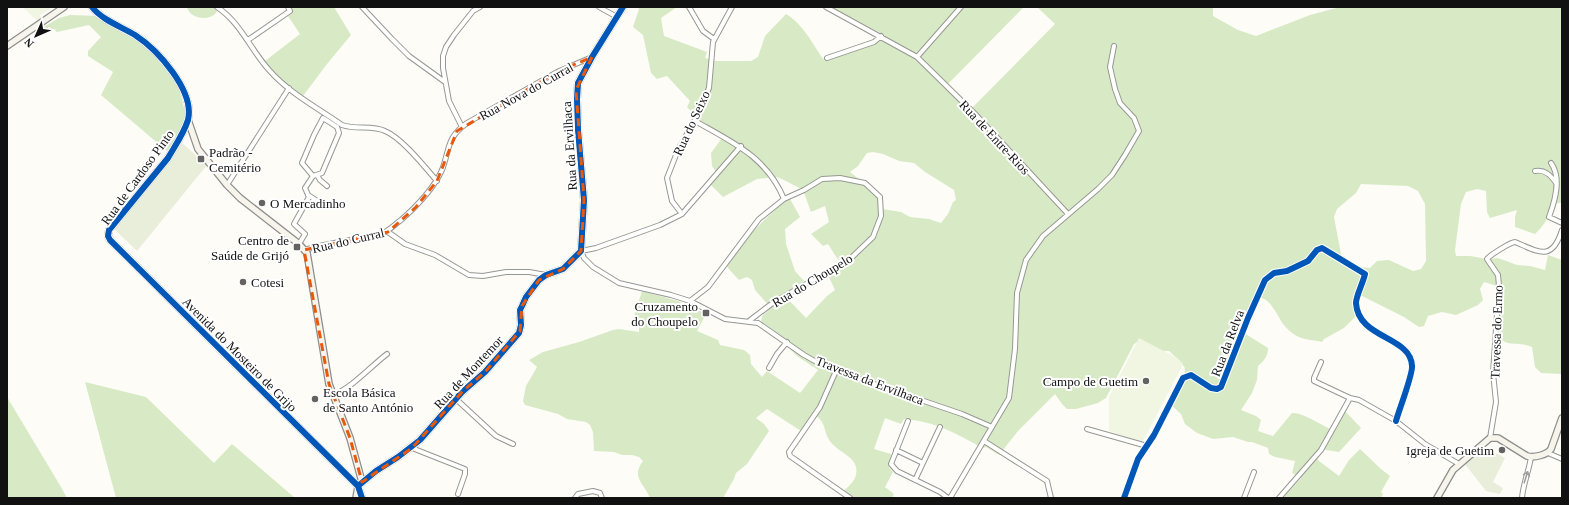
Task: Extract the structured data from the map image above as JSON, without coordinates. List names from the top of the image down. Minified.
{"streets":{"street":["Rua Nova do Curral","Rua do Seixo","Rua de Entre-Rios","Rua da Ervilhaca","Rua de Cardoso Pinto","Rua do Curral","Rua do Choupelo","Travessa do Ermo","Rua da Relva","Avenida do Mosteiro de Grijo","Rua de Montemor","Travessa da Ervilhaca"]},"crossings":[["Rua Nova do Curral","Rua da Ervilhaca"],["Rua Nova do Curral","Rua do Curral"],["Rua da Ervilhaca","Travessa da Ervilhaca"],["Rua de Cardoso Pinto","Avenida do Mosteiro de Grijo"],["Rua do Choupelo","Travessa da Ervilhaca"],["Avenida do Mosteiro de Grijo","Rua de Montemor"]],"places":{"transit":["Padrão - Cemitério","Centro de Saúde de Grijó","Cruzamento do Choupelo"],"other":["O Mercadinho","Cotesi","Campo de Guetim","Escola Básica de Santo António","Igreja de Guetim"]},"north":"bottom left"}
